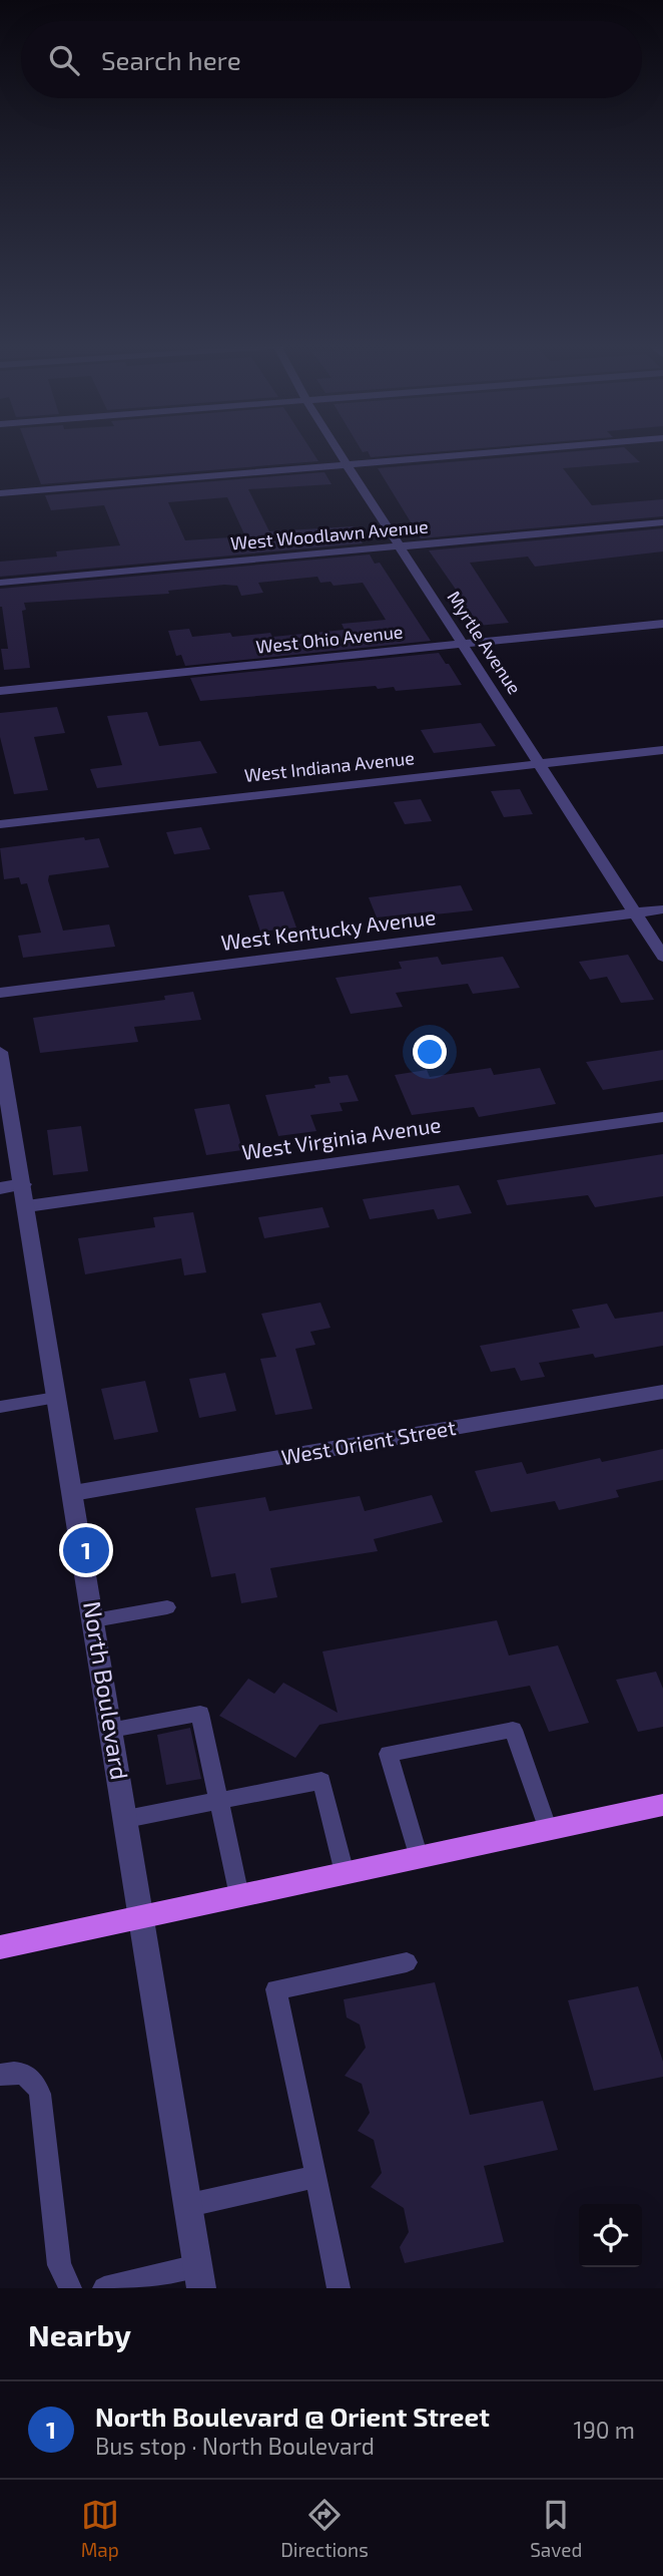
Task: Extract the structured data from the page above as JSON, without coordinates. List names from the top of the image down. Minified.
{"streets":{"street":["West Woodlawn Avenue","West Ohio Avenue","Myrtle Avenue","West Indiana Avenue","West Kentucky Avenue","West Virginia Avenue","West Orient Street","North Boulevard"]},"crossings":[["West Woodlawn Avenue","Myrtle Avenue"],["West Ohio Avenue","Myrtle Avenue"],["Myrtle Avenue","West Indiana Avenue"],["Myrtle Avenue","West Kentucky Avenue"],["West Virginia Avenue","North Boulevard"],["West Orient Street","North Boulevard"]],"page":{"search":"Search here","pins":"1","heading":"Nearby","list":[{"mark":"1","name":"North Boulevard @ Orient Street","note":"Bus stop · North Boulevard","value":"190 m"}],"nav":["Map","Directions","Saved"]}}
